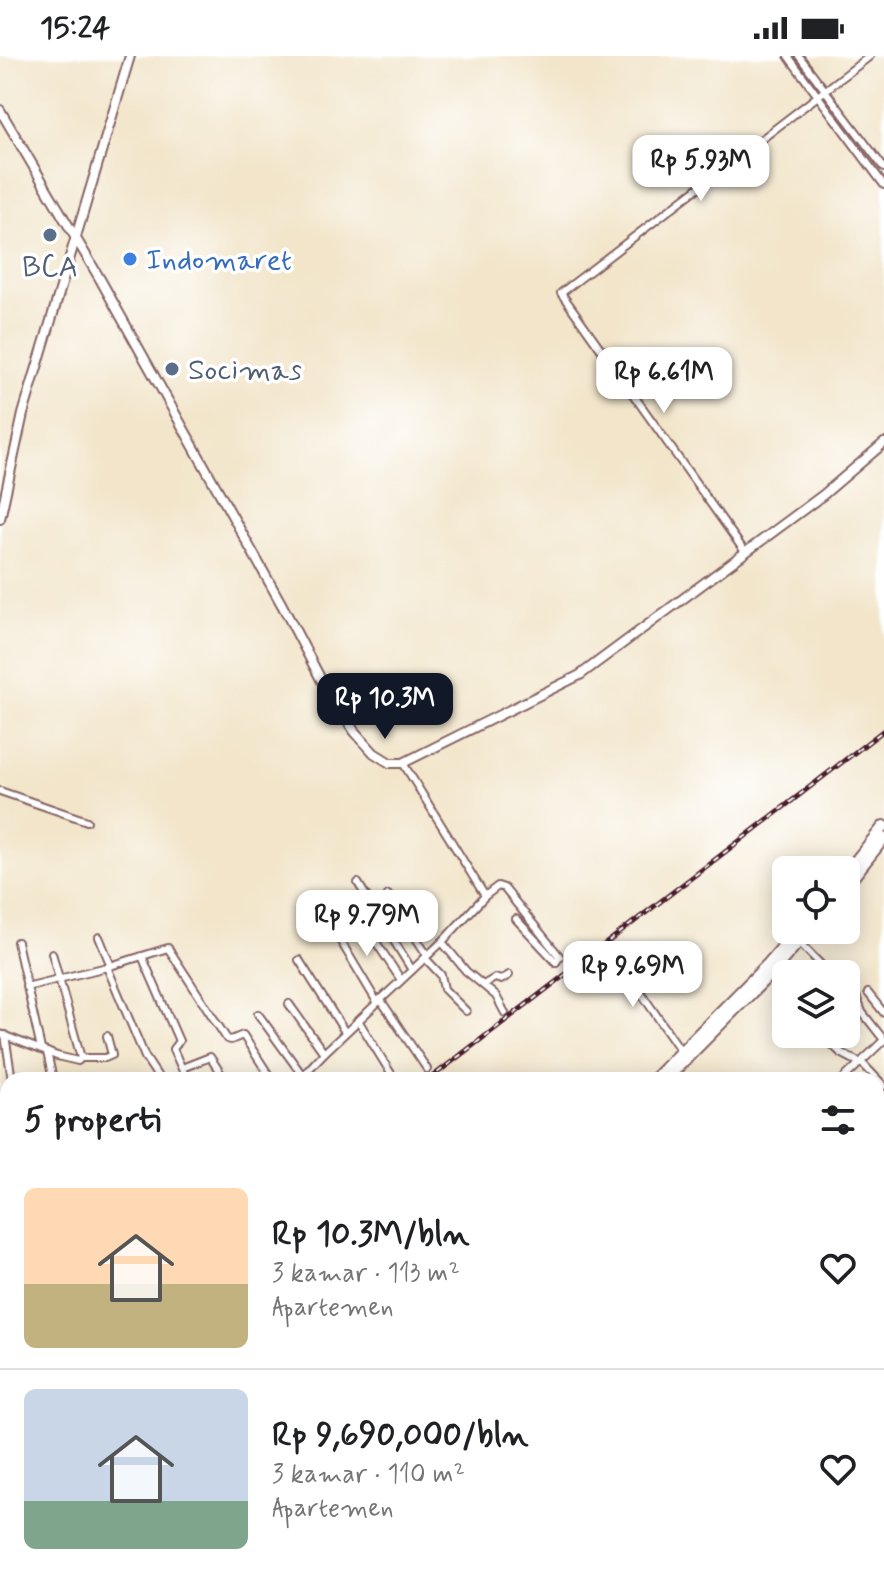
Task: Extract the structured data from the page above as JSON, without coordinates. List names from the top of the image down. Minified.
{"places":["BCA","Indomaret","Socimas"],"page":{"status":"15:24","price":["Rp 5.93M","Rp 6.61M","Rp 10.3M","Rp 9.79M","Rp 9.69M"],"heading":"5 properti","list":[{"name":"Rp 10.3M/bln","note":"3 kamar · 113 m² · Apartemen"},{"name":"Rp 9,690,000/bln","note":"3 kamar · 110 m² · Apartemen"}]}}
